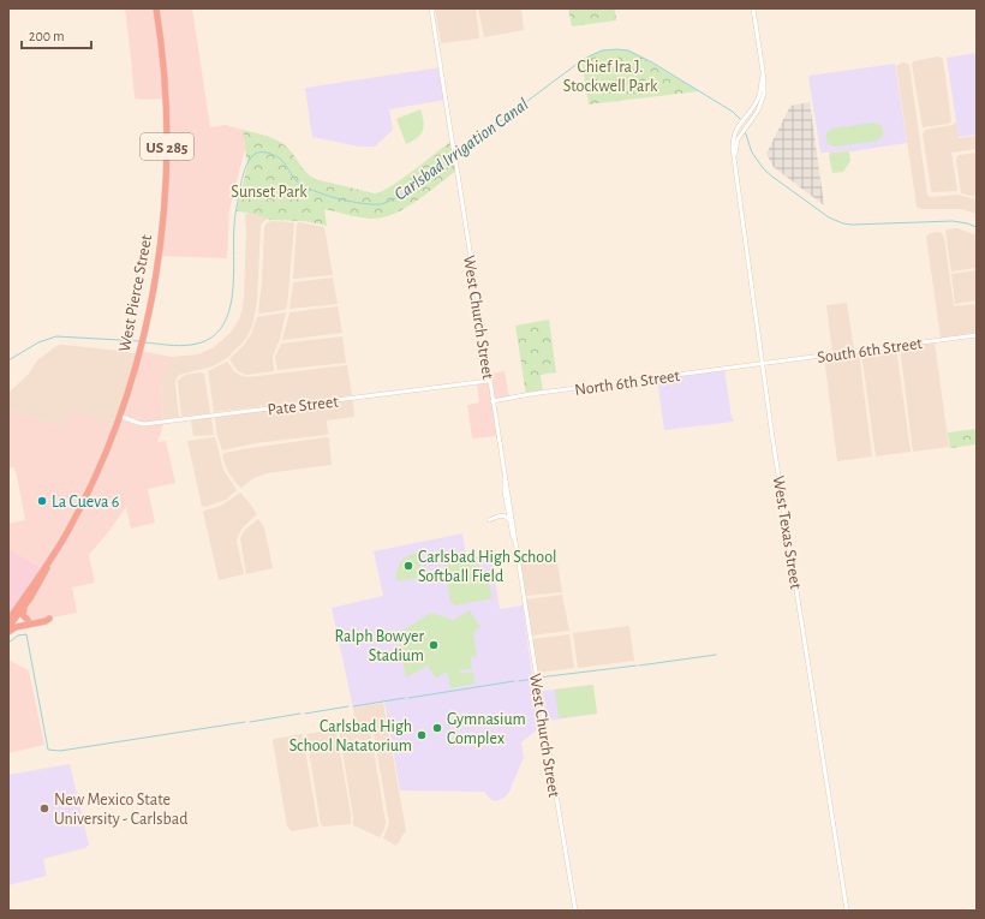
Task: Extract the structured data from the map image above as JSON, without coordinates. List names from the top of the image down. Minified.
{"streets":{"highway":["US 285","West Pierce Street"],"street":["West Church Street","South 6th Street","North 6th Street","Pate Street","West Texas Street"]},"crossings":[["West Pierce Street","Pate Street"],["West Church Street","North 6th Street"],["West Church Street","Pate Street"],["South 6th Street","North 6th Street"],["South 6th Street","West Texas Street"],["North 6th Street","West Texas Street"]],"water":["Carlsbad Irrigation Canal"],"parks":["Chief Ira J. Stockwell Park","Sunset Park"],"places":["La Cueva 6","Carlsbad High School Softball Field","Ralph Bowyer Stadium","Gymnasium Complex","Carlsbad High School Natatorium","New Mexico State University - Carlsbad"],"scale_bar":"200 m"}
